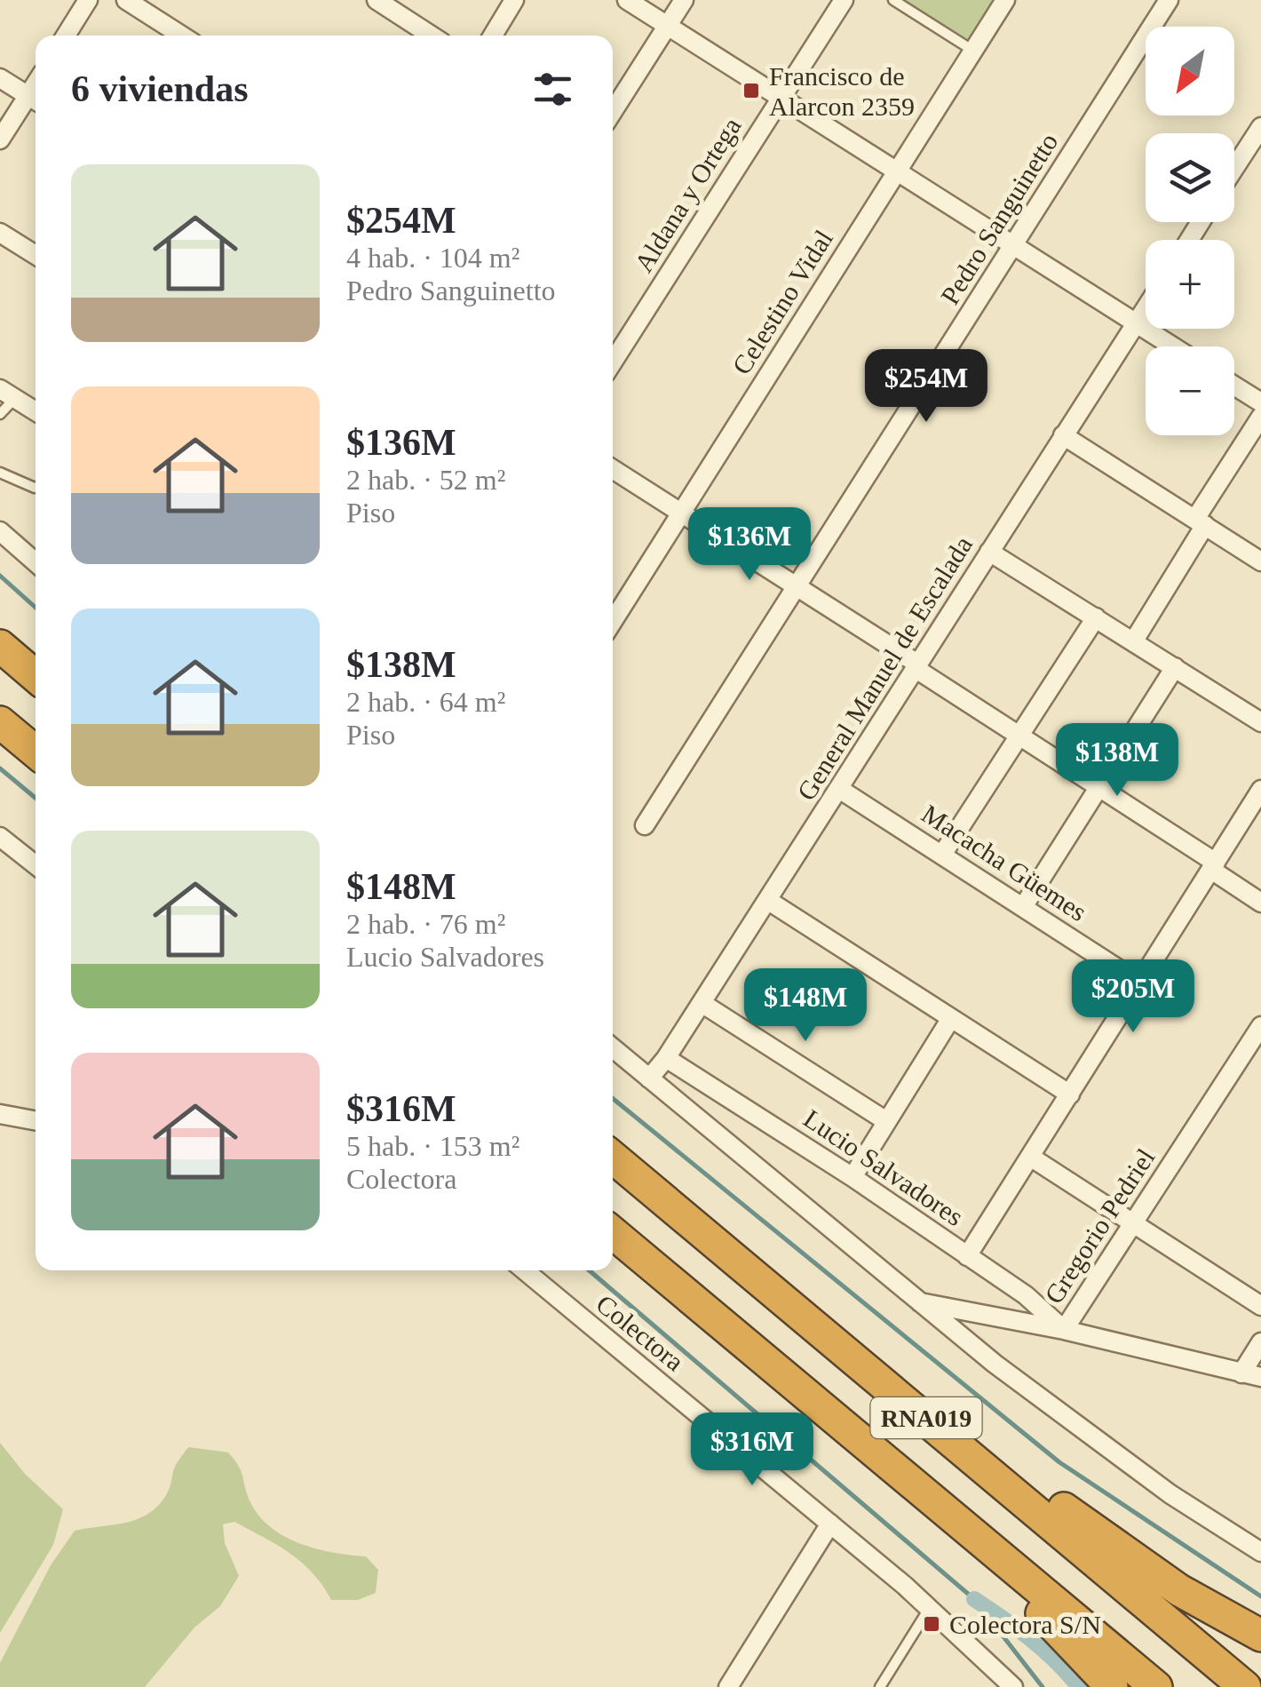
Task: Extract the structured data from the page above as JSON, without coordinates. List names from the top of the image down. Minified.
{"streets":{"highway":["RNA019"],"street":["Aldana y Ortega","Pedro Sanguinetto","Celestino Vidal","General Manuel de Escalada","Macacha Güemes","Lucio Salvadores","Gregorio Pedriel","Colectora"]},"crossings":[["General Manuel de Escalada","Macacha Güemes"],["General Manuel de Escalada","Lucio Salvadores"],["Lucio Salvadores","Gregorio Pedriel"]],"places":{"transit":["Francisco de Alarcon 2359","Colectora S/N"]},"north":"bottom left","page":{"map_buttons":["+","−"],"heading":"6 viviendas","list":[{"name":"$254M","note":"4 hab. · 104 m² · Pedro Sanguinetto"},{"name":"$136M","note":"2 hab. · 52 m² · Piso"},{"name":"$138M","note":"2 hab. · 64 m² · Piso"},{"name":"$148M","note":"2 hab. · 76 m² · Lucio Salvadores"},{"name":"$316M","note":"5 hab. · 153 m² · Colectora"}],"price":["$254M","$136M","$138M","$205M","$148M","$316M"]}}
